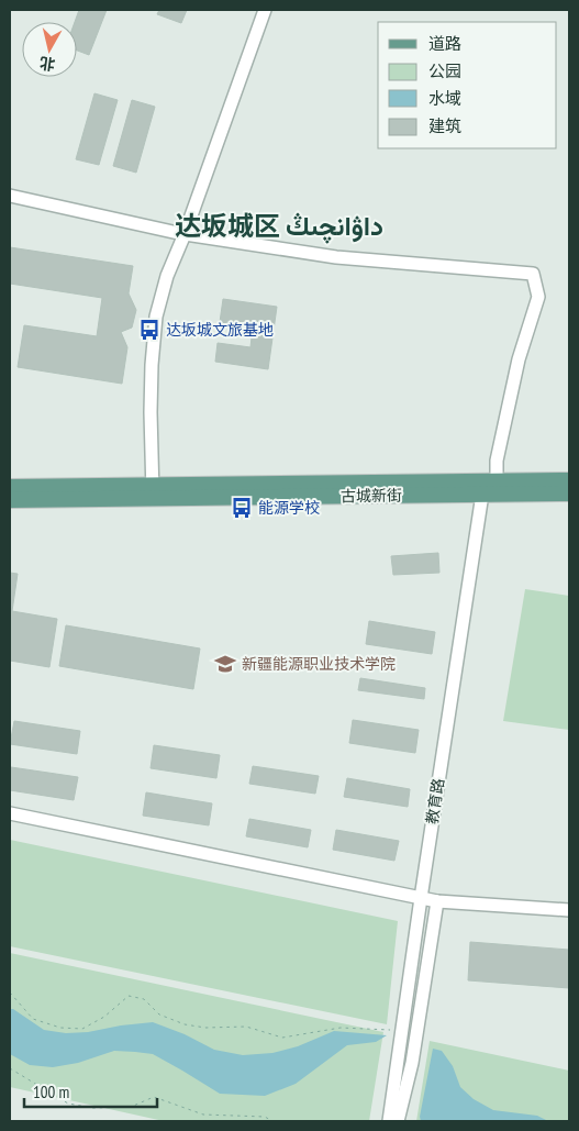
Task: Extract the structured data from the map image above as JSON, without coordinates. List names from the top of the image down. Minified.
{"streets":{"main road":["古城新街"],"street":["教育路"]},"crossings":[["古城新街","教育路"]],"districts":["达坂城区 داۋانچىڭ"],"places":{"bus stop":["达坂城文旅基地","能源学校"],"school or university":["新疆能源职业技术学院"]},"legend":["道路","公园","水域","建筑"],"scale_bar":"100 m","north":"bottom"}
